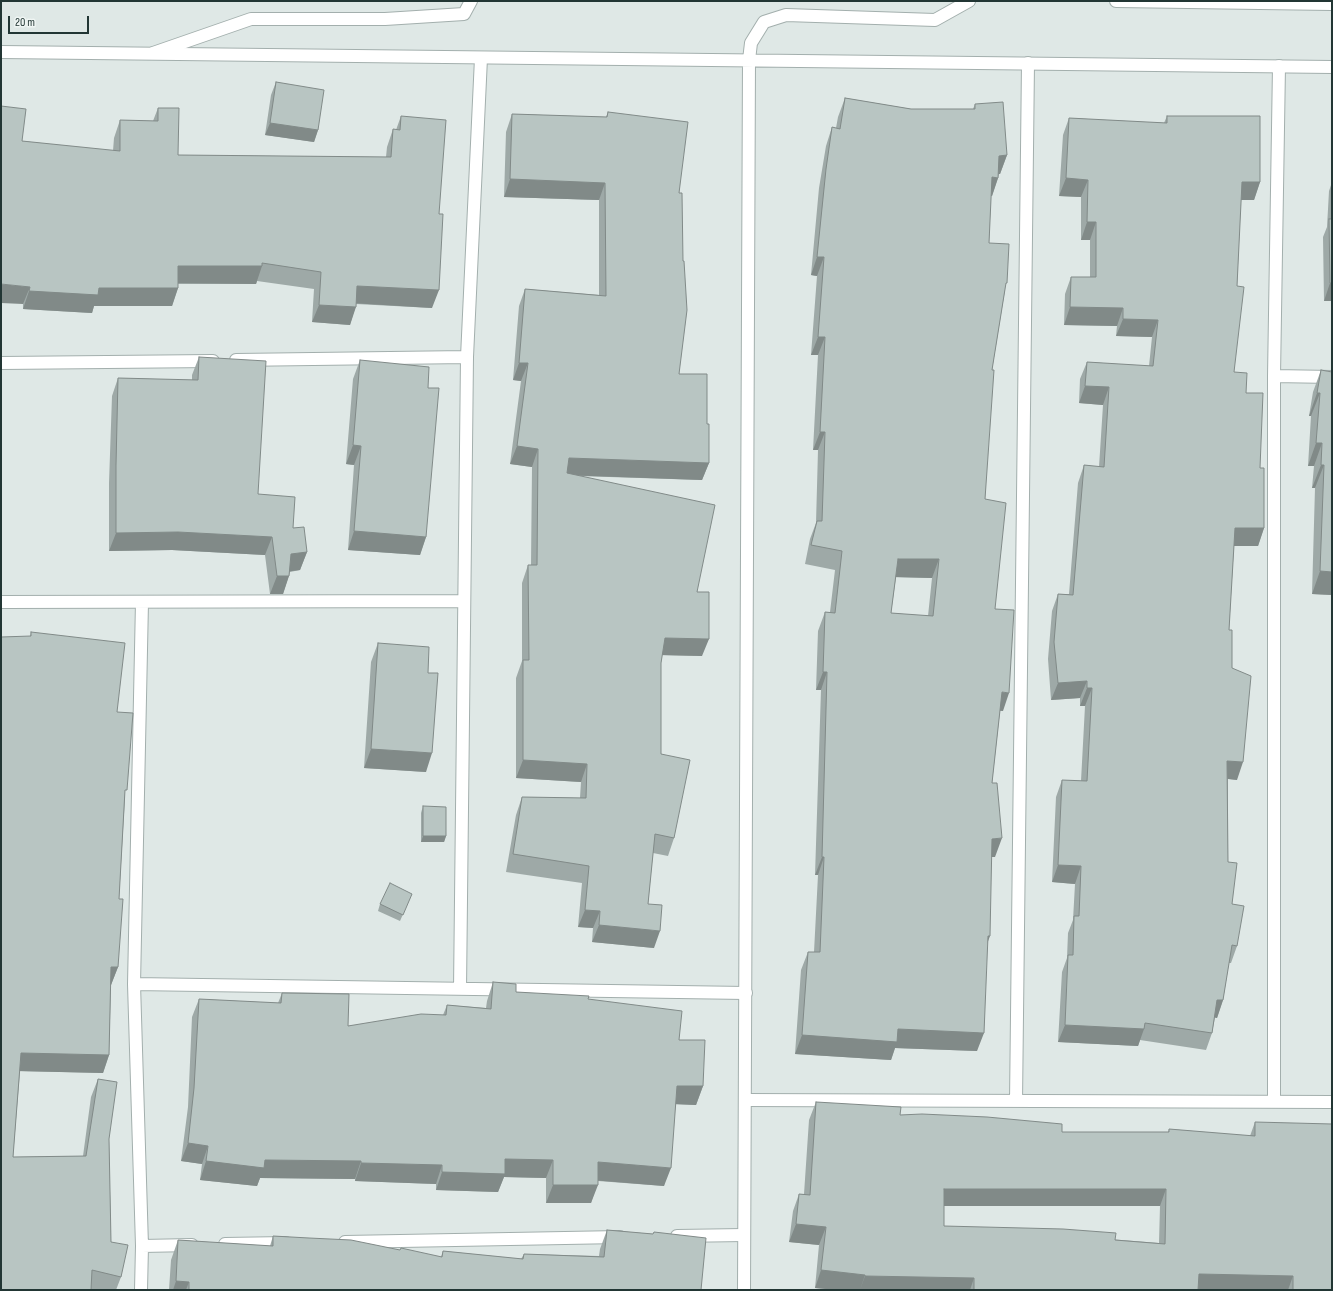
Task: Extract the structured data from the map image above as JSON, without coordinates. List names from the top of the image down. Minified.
{"scale_bar":"20 m"}
